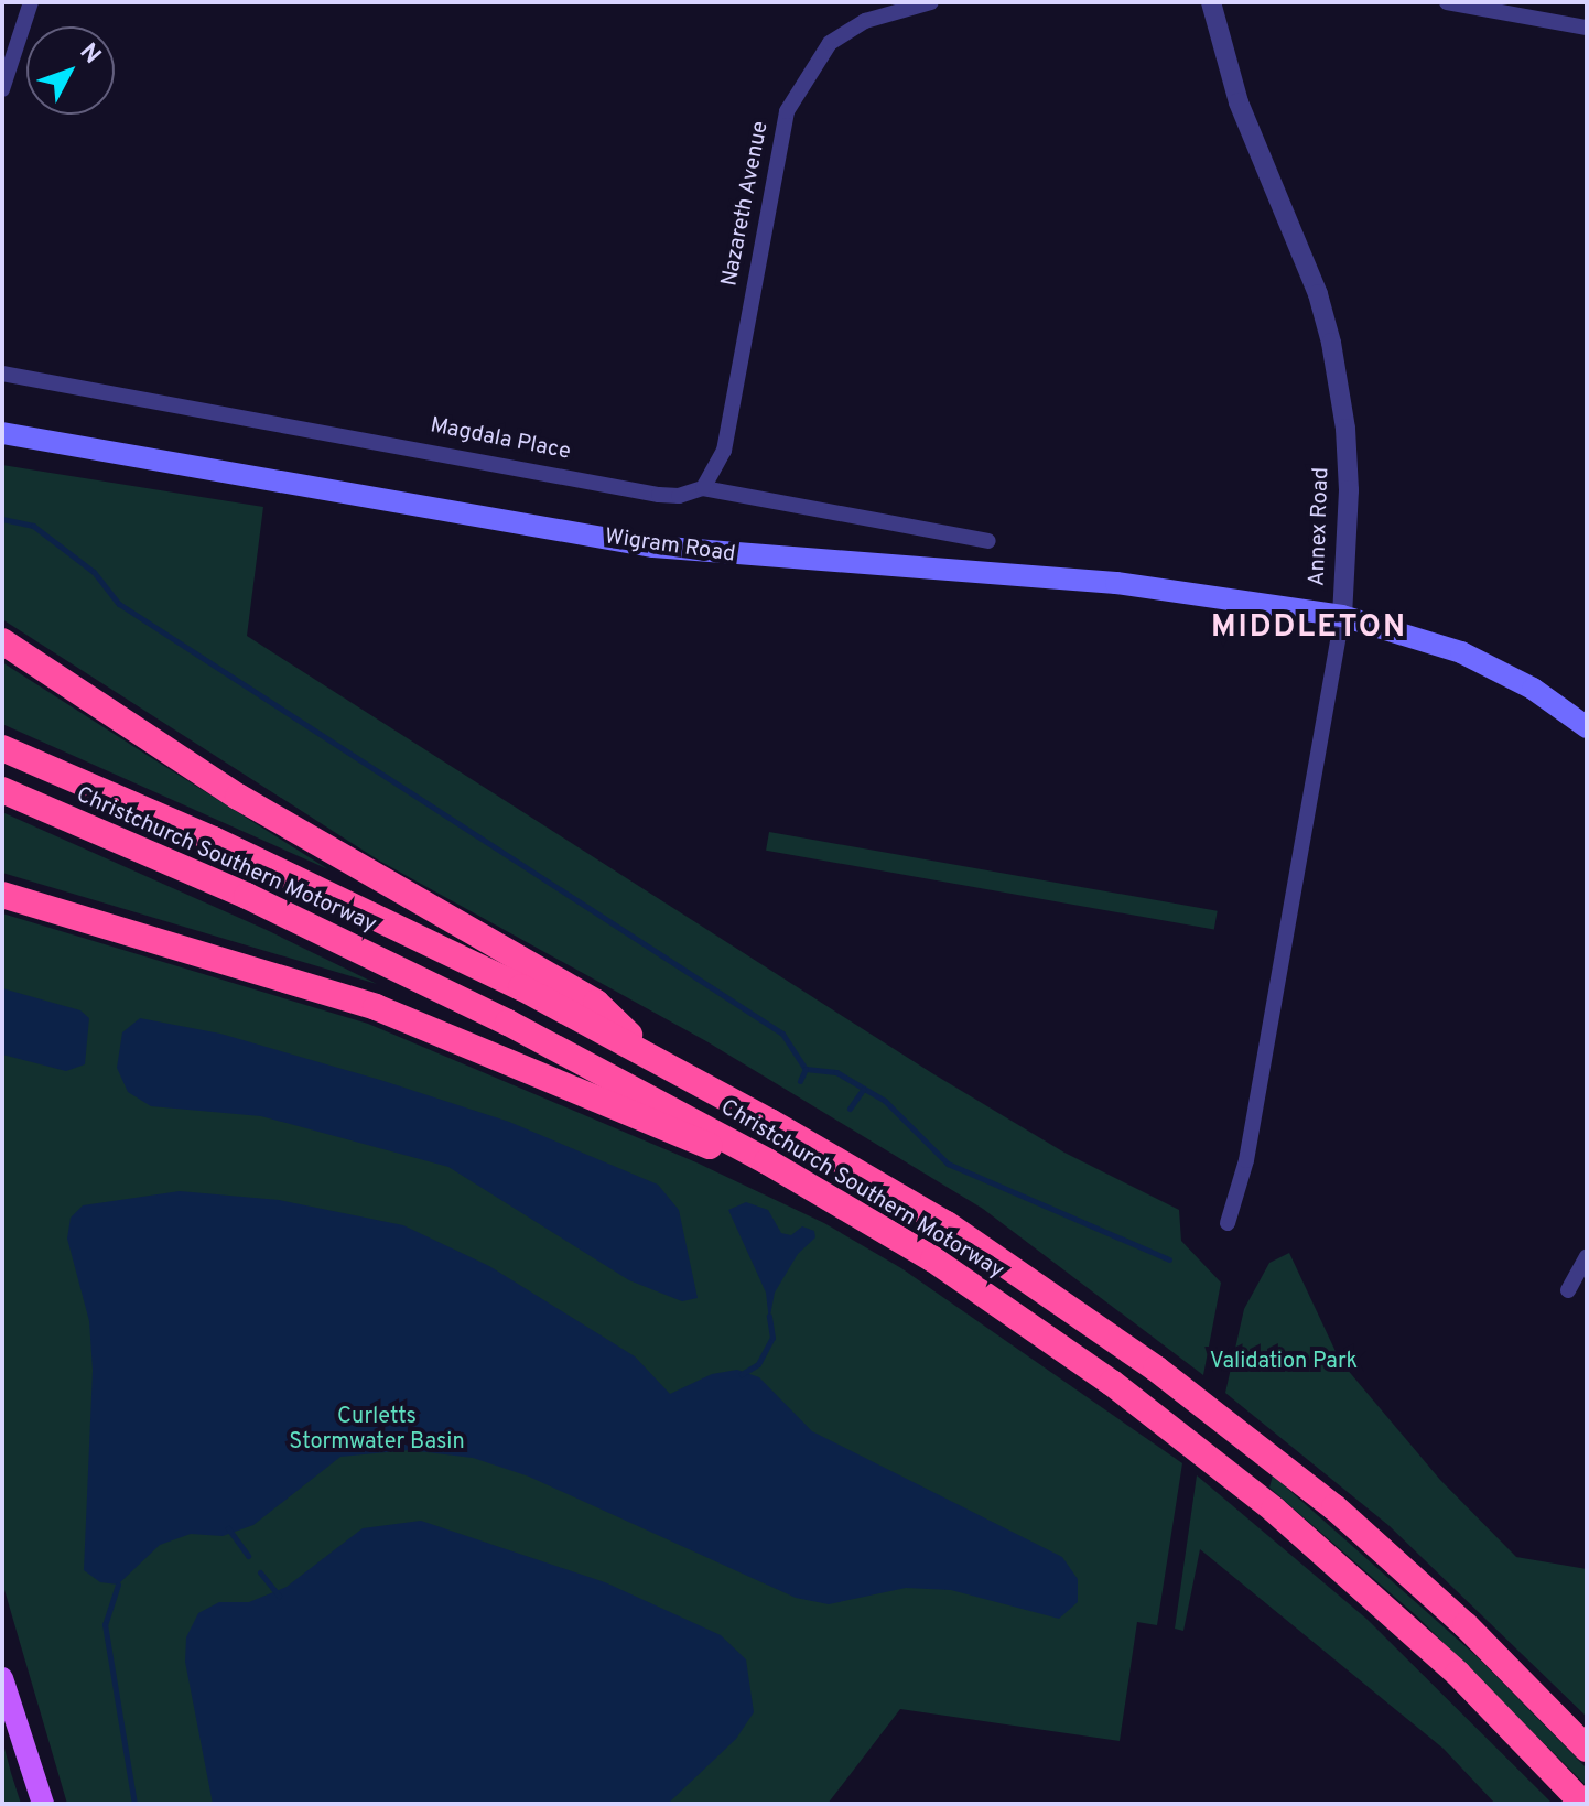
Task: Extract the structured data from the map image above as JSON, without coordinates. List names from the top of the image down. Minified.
{"streets":{"highway":["Christchurch Southern Motorway"],"main road":["Wigram Road"],"street":["Nazareth Avenue","Magdala Place","Annex Road"]},"crossings":[["Nazareth Avenue","Magdala Place"],["Annex Road","Wigram Road"]],"districts":["MIDDLETON"],"parks":["Validation Park","Curletts Stormwater Basin"],"north":"top right"}
